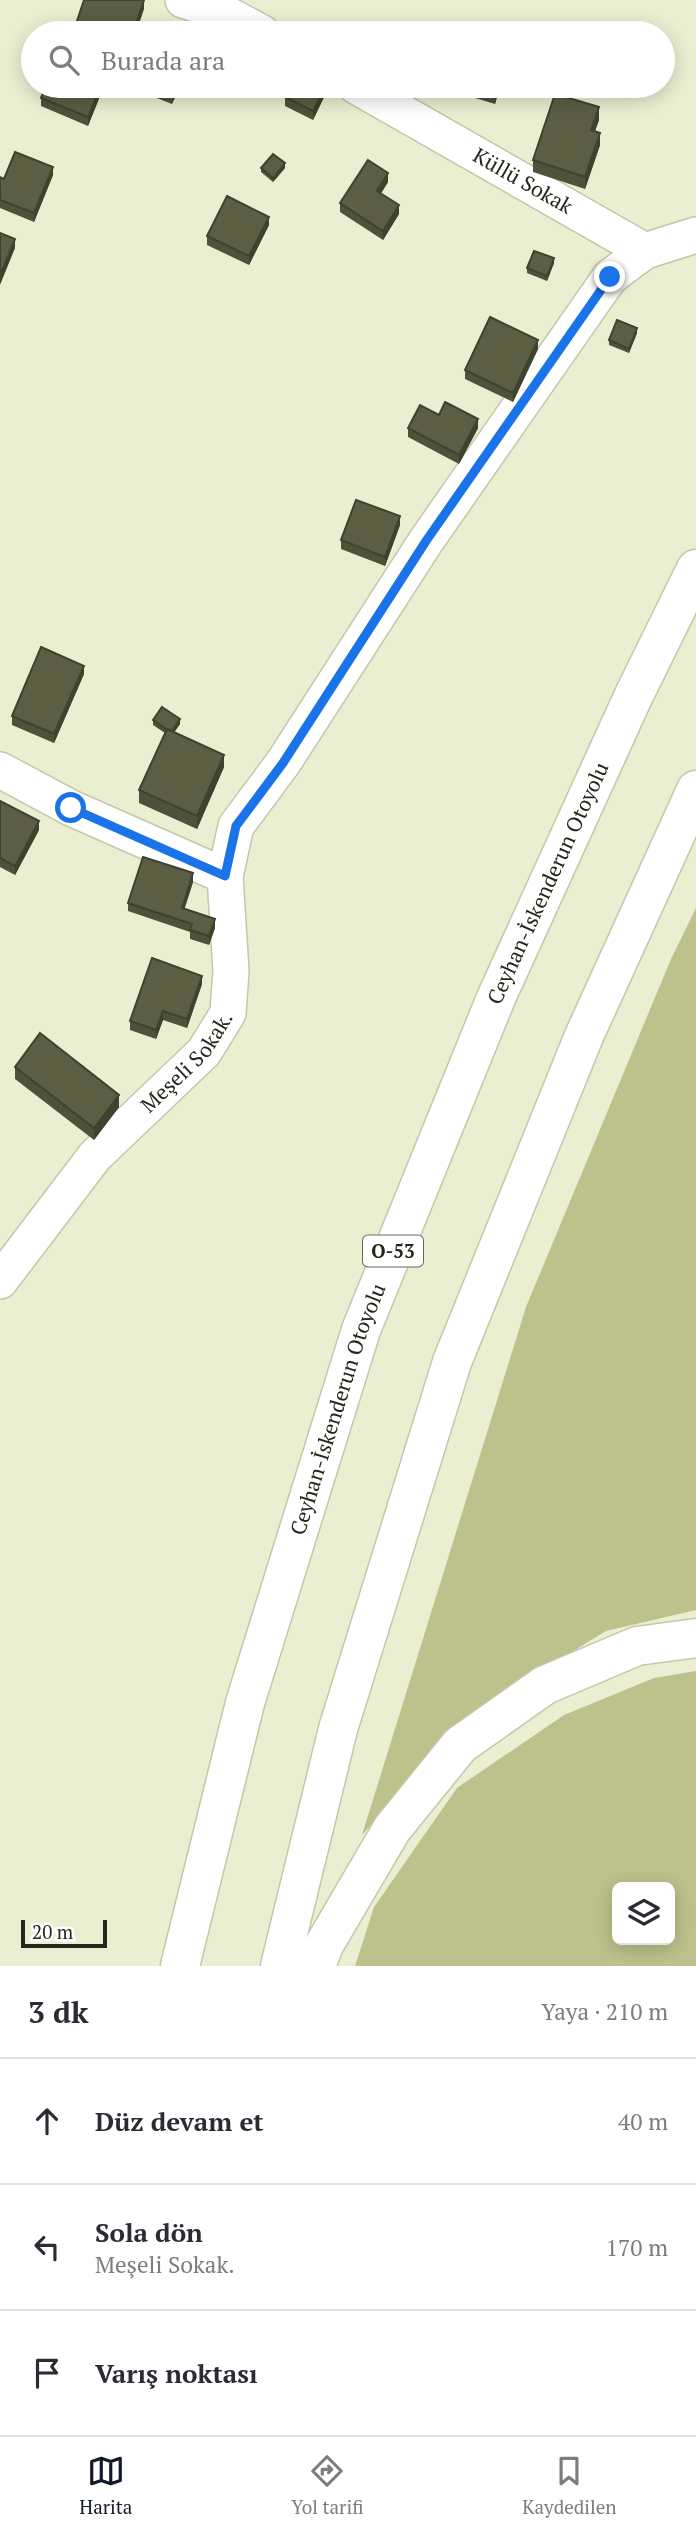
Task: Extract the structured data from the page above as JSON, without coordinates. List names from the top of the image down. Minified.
{"streets":{"highway":["Ceyhan-İskenderun Otoyolu","O-53"],"street":["Küllü Sokak","Meşeli Sokak."]},"crossings":[["Küllü Sokak","Meşeli Sokak."]],"scale_bar":"20 m","page":{"search":"Burada ara","scale":"20 m","heading":["3 dk","Yaya · 210 m"],"list":[["Düz devam et","40 m"],["Sola dön","Meşeli Sokak.","170 m"],"Varış noktası"],"nav":["Harita","Yol tarifi","Kaydedilen"]}}
